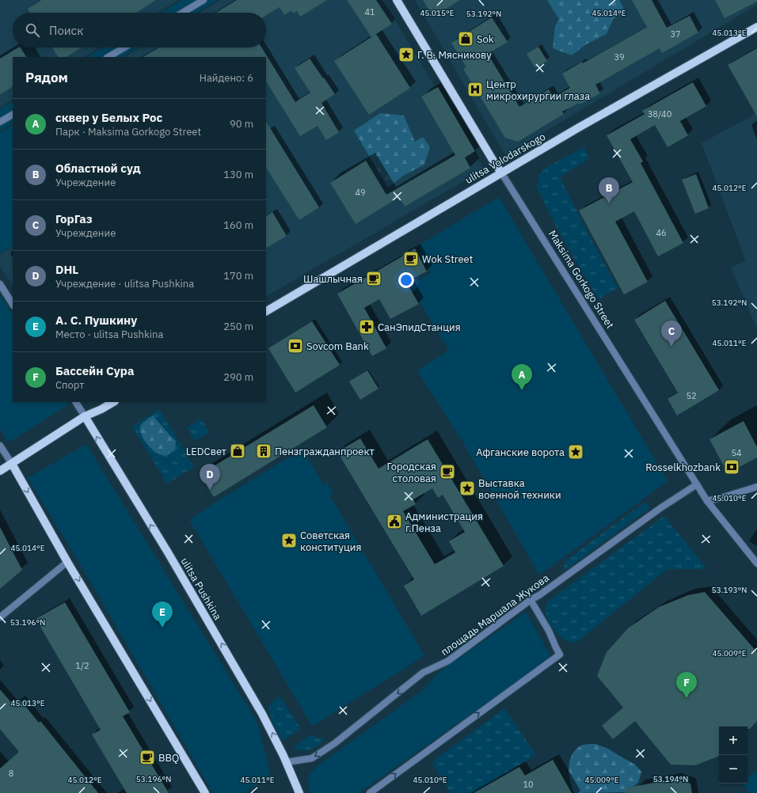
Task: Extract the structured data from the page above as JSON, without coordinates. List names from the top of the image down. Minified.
{"streets":{"main road":["ulitsa Volodarskogo","Maksima Gorkogo Street","ulitsa Pushkina"],"street":["площадь Маршала Жукова"]},"crossings":[["ulitsa Volodarskogo","Maksima Gorkogo Street"],["Maksima Gorkogo Street","площадь Маршала Жукова"],["ulitsa Pushkina","площадь Маршала Жукова"]],"one_way":["ulitsa Pushkina","площадь Маршала Жукова"],"places":{"shop":["Sok","LEDСвет"],"place":["Г. В. Мясникову","Афганские ворота","Выставка военной техники","Советская конституция"],"hospital":["Центр микрохирургии глаза"],"cafe":["Wok Street","Шашлычная","Городская столовая","BBQ"],"pharmacy":["СанЭпидСтанция"],"bank":["Sovcom Bank","Rosselkhozbank"],"building":["Пензгражданпроект"],"public building":["Администрация г.Пенза"]},"house_numbers":["41","37","39","38/40","49","46","52","54","1/2","8","10"],"page":{"search":"Поиск","heading":["Рядом","Найдено: 6"],"list":[{"mark":"A","name":"сквер у Белых Рос","note":"Парк · Maksima Gorkogo Street","value":"90 m"},{"mark":"B","name":"Областной суд","note":"Учреждение","value":"130 m"},{"mark":"C","name":"ГорГаз","note":"Учреждение","value":"160 m"},{"mark":"D","name":"DHL","note":"Учреждение · ulitsa Pushkina","value":"170 m"},{"mark":"E","name":"А. С. Пушкину","note":"Место · ulitsa Pushkina","value":"250 m"},{"mark":"F","name":"Бассейн Сура","note":"Спорт","value":"290 m"}],"pins":["B","C","A","D","E","F"],"map_buttons":["+","−"]},"coordinates":["45.015°E","45.014°E","53.192°N","45.013°E","45.012°E","45.011°E","45.010°E","53.193°N","53.196°N","45.009°E","53.194°N"]}
